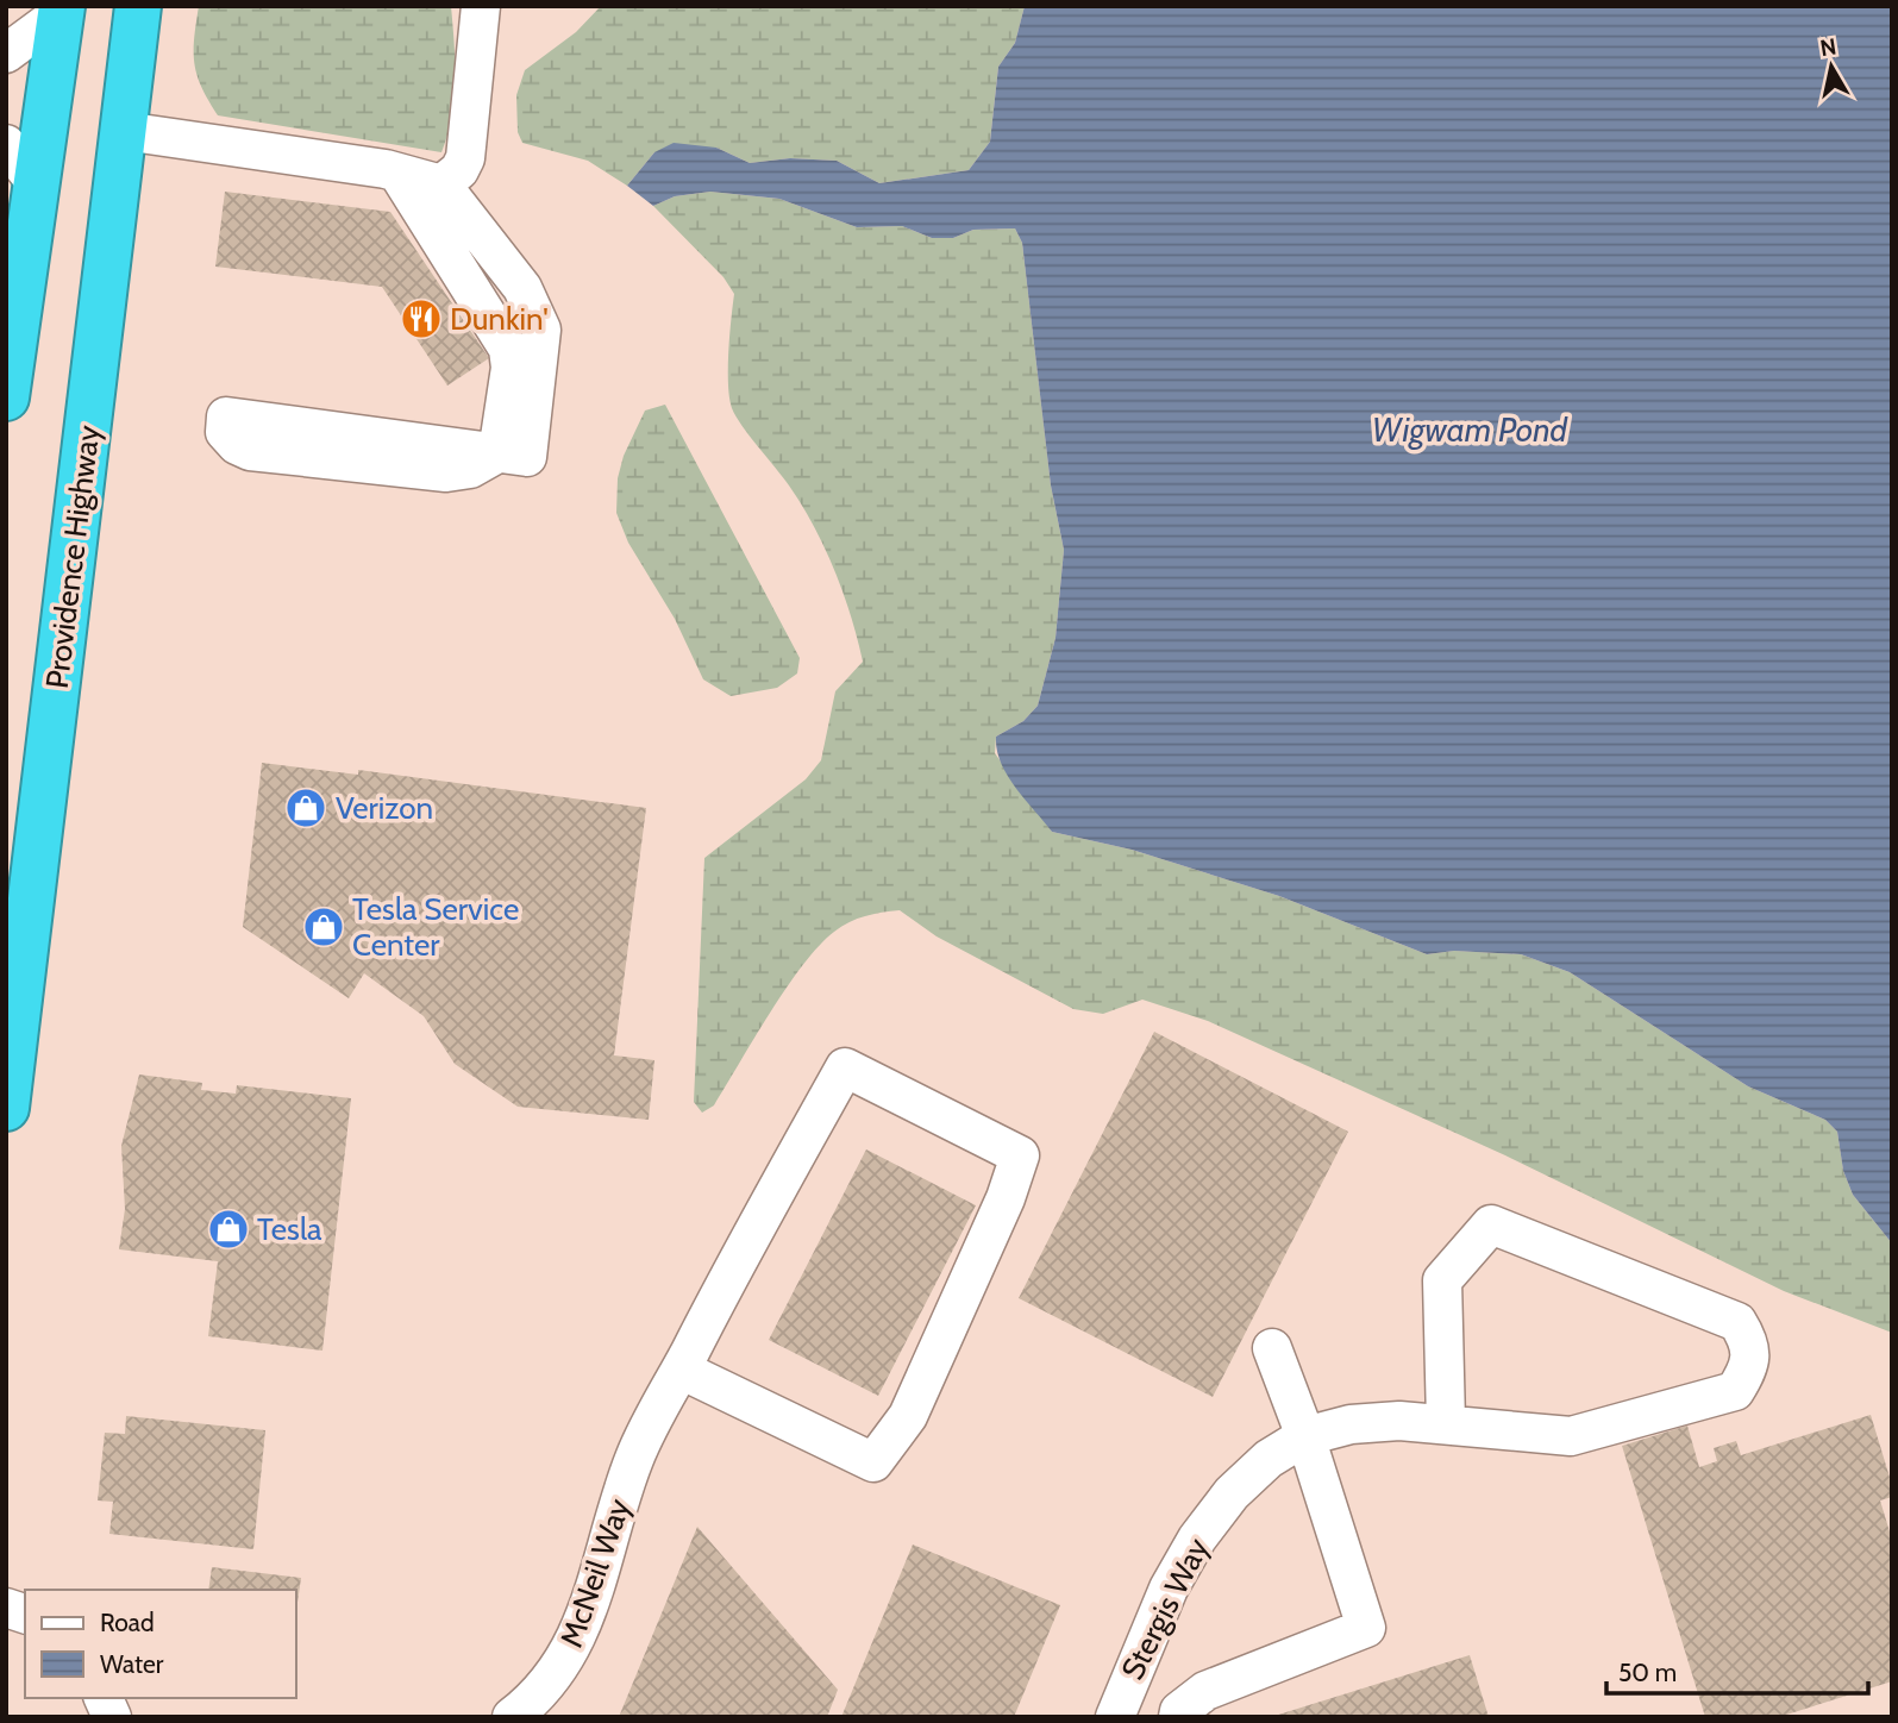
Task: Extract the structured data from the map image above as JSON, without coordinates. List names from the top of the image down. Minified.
{"streets":{"highway":["Providence Highway"],"street":["McNeil Way","Stergis Way"]},"water":["Wigwam Pond"],"places":{"restaurant":["Dunkin'"],"shop":["Verizon","Tesla Service Center","Tesla"]},"legend":["Road","Water"],"scale_bar":"50 m","north":"top"}
